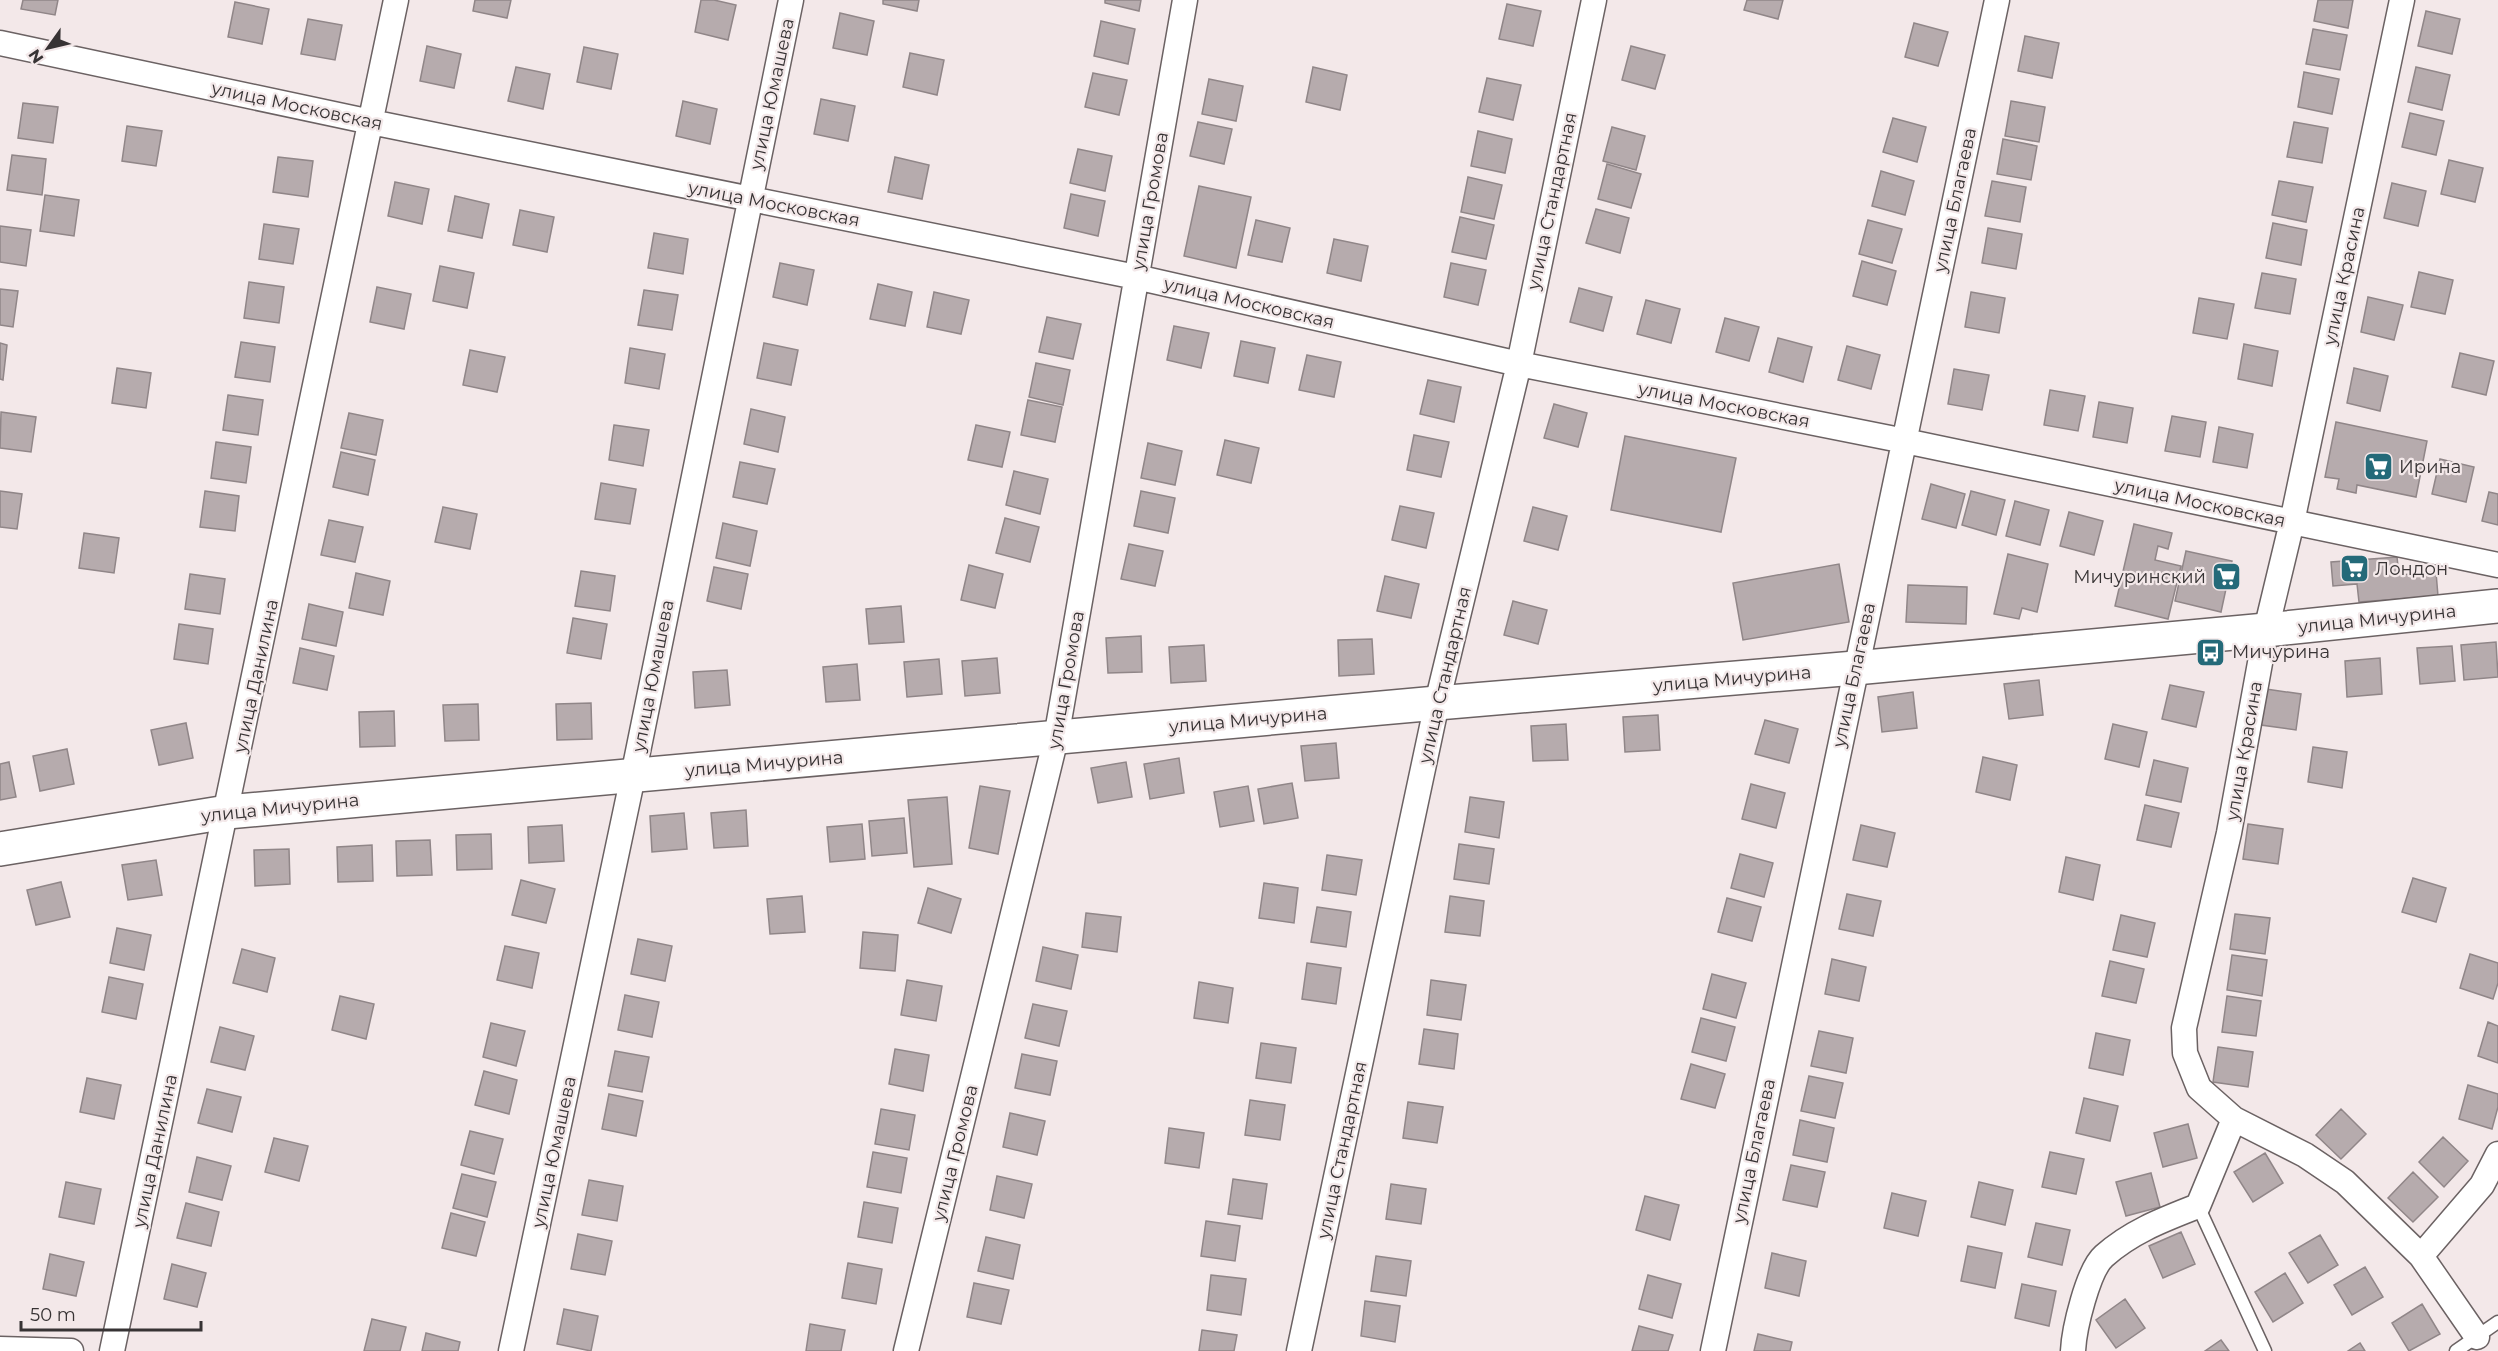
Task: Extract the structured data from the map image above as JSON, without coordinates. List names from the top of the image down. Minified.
{"streets":{"main road":["улица Мичурина"],"street":["улица Юмашева","улица Московская","улица Благаева","улица Громова","улица Стандартная","улица Красина","улица Данилина"]},"crossings":[["улица Юмашева","улица Московская"],["улица Юмашева","улица Мичурина"],["улица Московская","улица Благаева"],["улица Московская","улица Громова"],["улица Московская","улица Стандартная"],["улица Московская","улица Красина"],["улица Московская","улица Данилина"],["улица Благаева","улица Мичурина"],["улица Громова","улица Мичурина"],["улица Стандартная","улица Мичурина"],["улица Красина","улица Мичурина"],["улица Мичурина","улица Данилина"]],"places":{"supermarket":["Ирина","Лондон","Мичуринский"],"bus stop":["Мичурина"]},"scale_bar":"50 m","north":"bottom left"}
